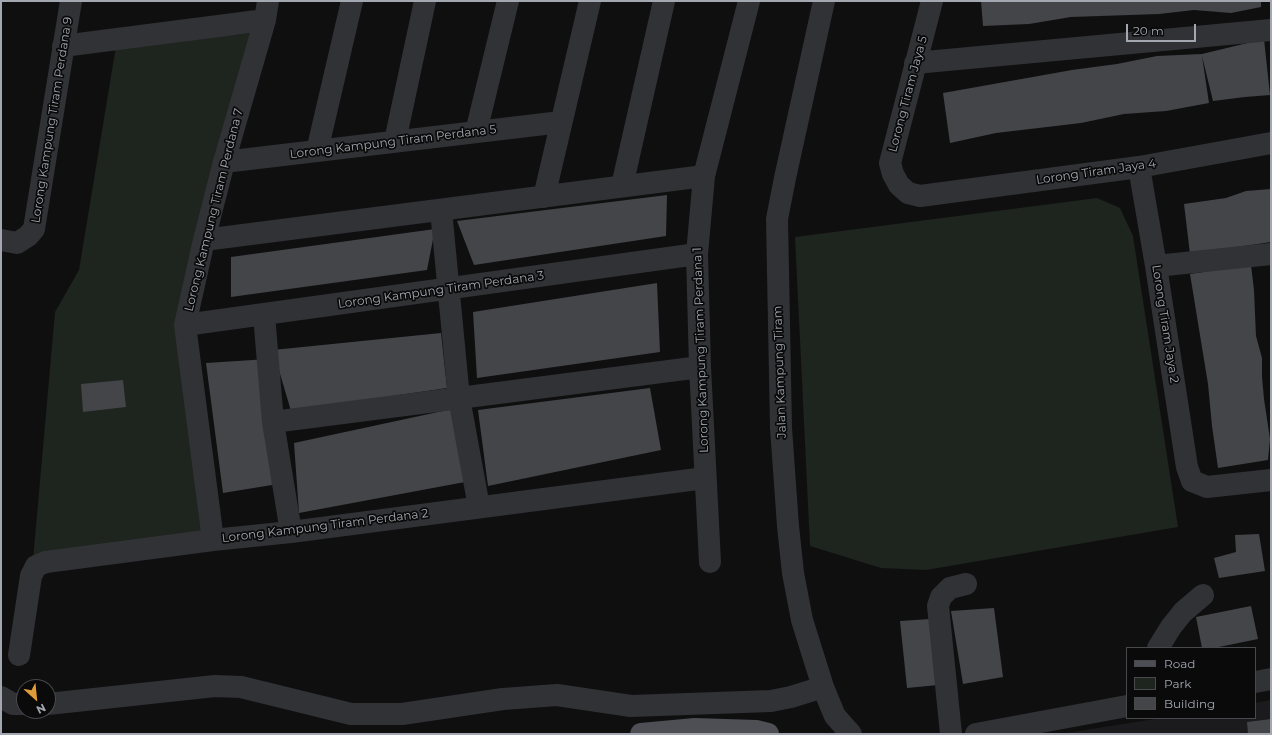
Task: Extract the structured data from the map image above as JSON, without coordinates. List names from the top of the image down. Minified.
{"streets":{"street":["Lorong Tiram Jaya 5","Lorong Kampung Tiram Perdana 9","Lorong Kampung Tiram Perdana 5","Lorong Tiram Jaya 4","Lorong Kampung Tiram Perdana 7","Lorong Kampung Tiram Perdana 3","Lorong Tiram Jaya 2","Lorong Kampung Tiram Perdana 1","Jalan Kampung Tiram","Lorong Kampung Tiram Perdana 2"]},"crossings":[["Lorong Tiram Jaya 5","Lorong Tiram Jaya 4"],["Lorong Kampung Tiram Perdana 5","Lorong Kampung Tiram Perdana 7"],["Lorong Tiram Jaya 4","Lorong Tiram Jaya 2"],["Lorong Kampung Tiram Perdana 7","Lorong Kampung Tiram Perdana 3"],["Lorong Kampung Tiram Perdana 7","Lorong Kampung Tiram Perdana 2"],["Lorong Kampung Tiram Perdana 3","Lorong Kampung Tiram Perdana 1"],["Lorong Kampung Tiram Perdana 1","Lorong Kampung Tiram Perdana 2"]],"legend":["Road","Park","Building"],"scale_bar":"20 m","north":"bottom right"}
